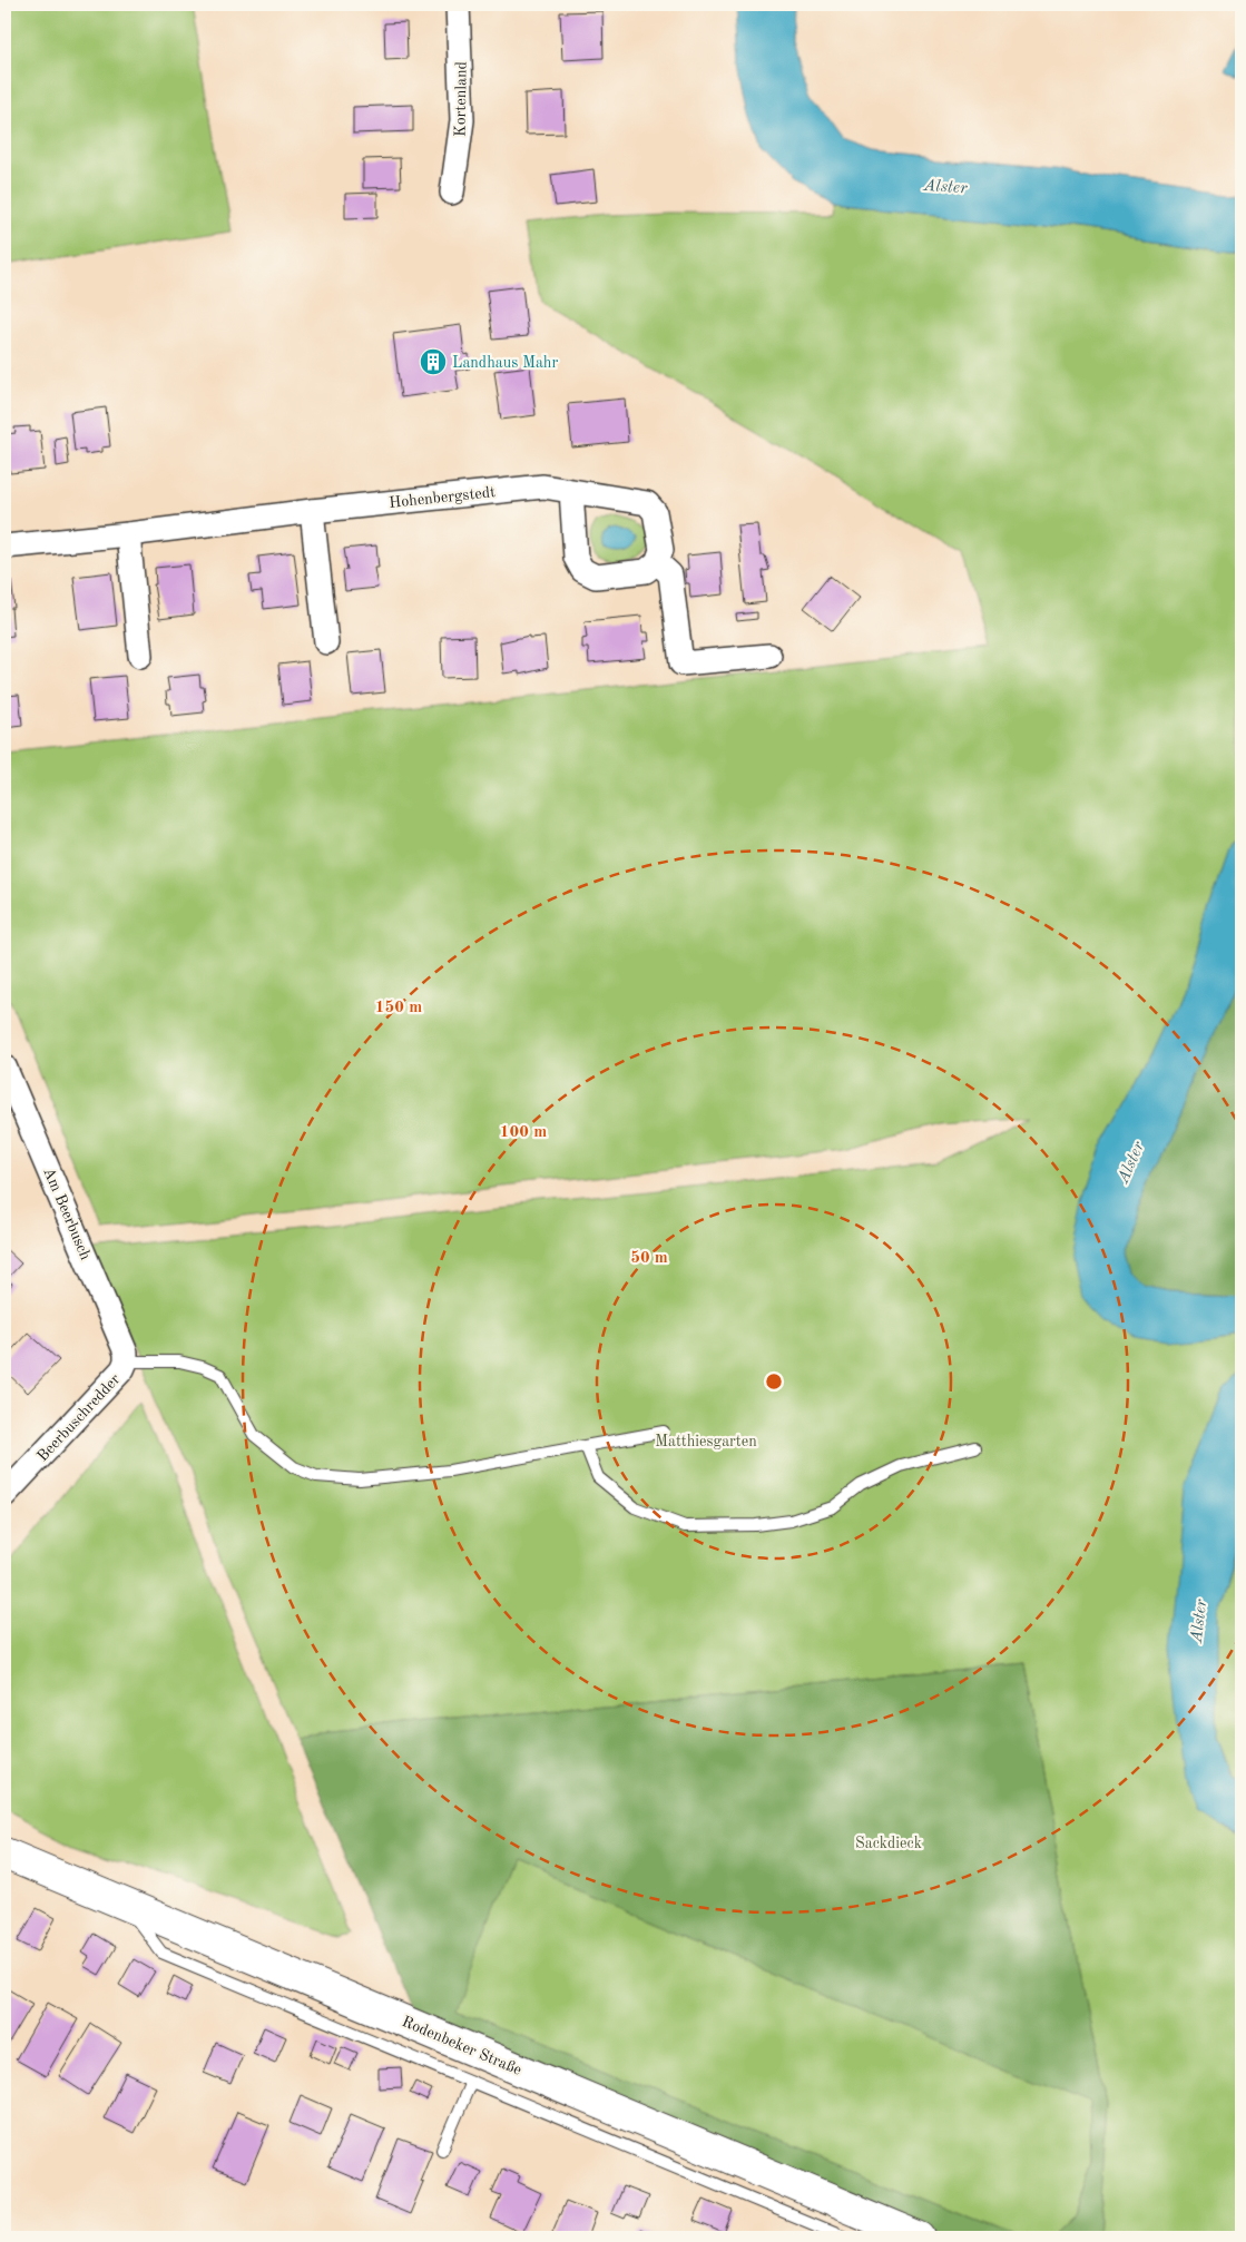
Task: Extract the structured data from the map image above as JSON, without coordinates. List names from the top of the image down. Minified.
{"streets":{"street":["Kortenland","Hohenbergstedt","Am Beerbusch","Beerbuschredder","Rodenbeker Straße"]},"crossings":[["Am Beerbusch","Beerbuschredder"]],"water":["Alster"],"parks":["Matthiesgarten","Sackdieck"],"places":{"building":["Landhaus Mahr"]},"rings":["150 m","100 m","50 m"]}
